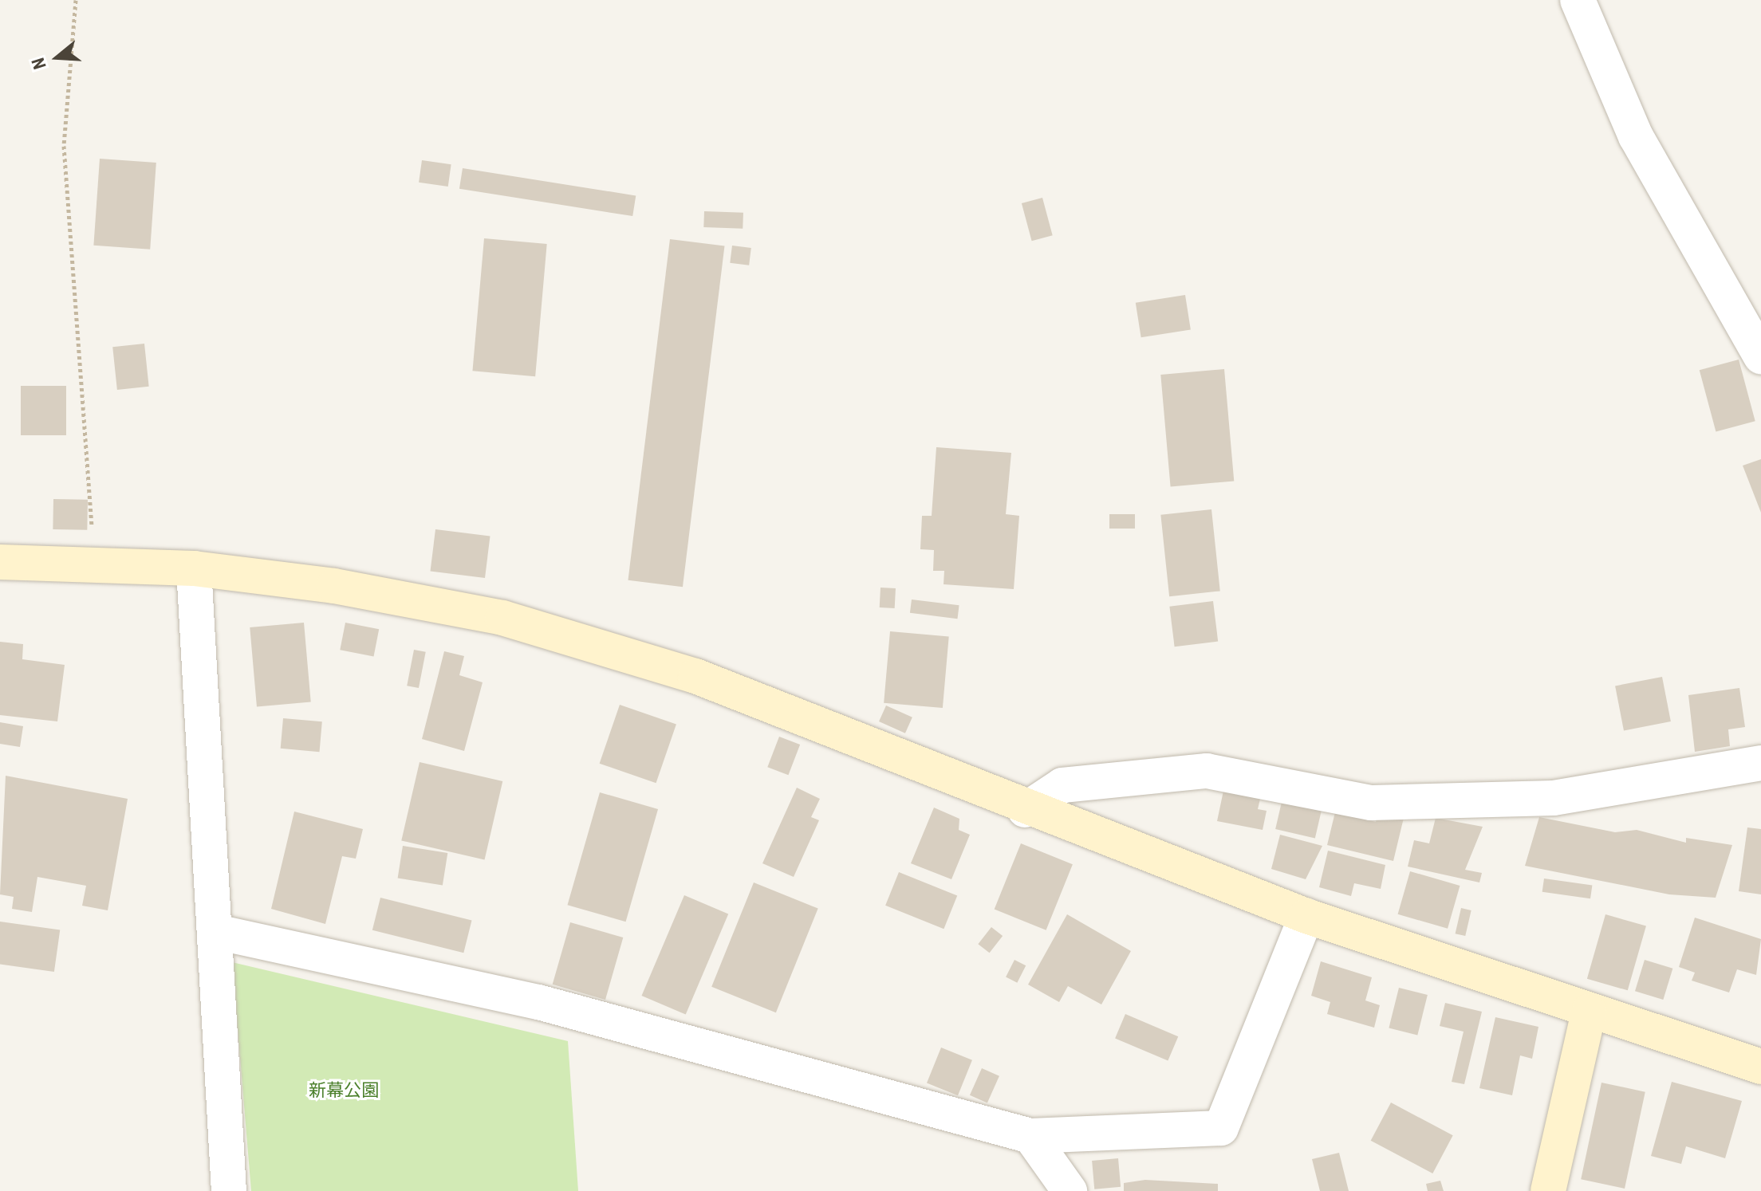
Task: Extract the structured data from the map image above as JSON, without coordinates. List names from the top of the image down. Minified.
{"parks":["新幕公園"],"north":"left"}
